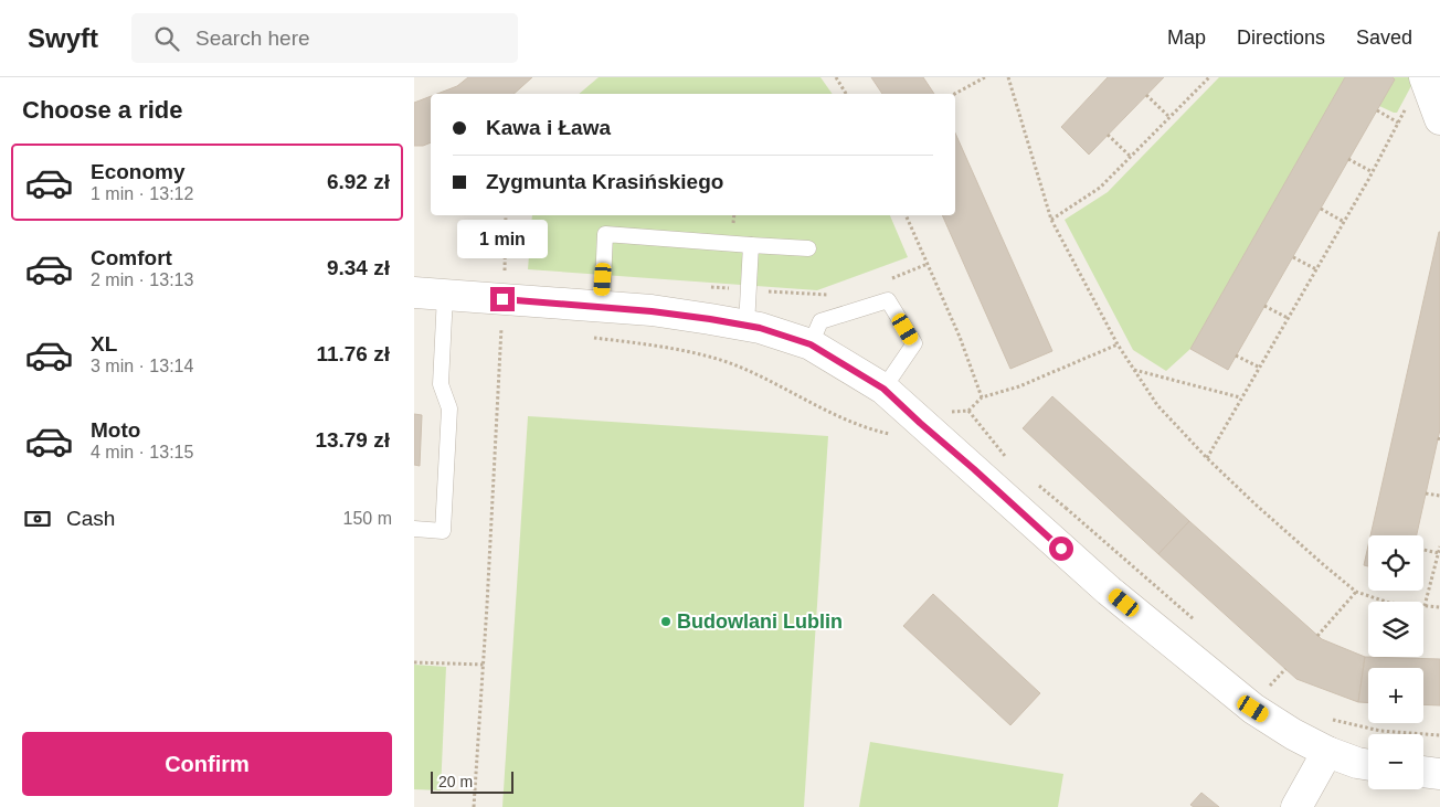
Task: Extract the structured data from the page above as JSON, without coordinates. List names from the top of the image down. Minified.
{"places":["Budowlani Lublin"],"scale_bar":"20 m","page":{"header":"Swyft","search":"Search here","nav":["Map","Directions","Saved"],"heading":"Choose a ride","banner":["Kawa i Ława","Zygmunta Krasińskiego"],"list":[{"name":"Economy","note":"1 min · 13:12","value":"6.92 zł"},{"name":"Comfort","note":"2 min · 13:13","value":"9.34 zł"},{"name":"XL","note":"3 min · 13:14","value":"11.76 zł"},{"name":"Moto","note":"4 min · 13:15","value":"13.79 zł"}],"bubble":"1 min","pay":["Cash","150 m"],"map_buttons":["+","−"],"buttons":"Confirm","scale":"20 m"}}
